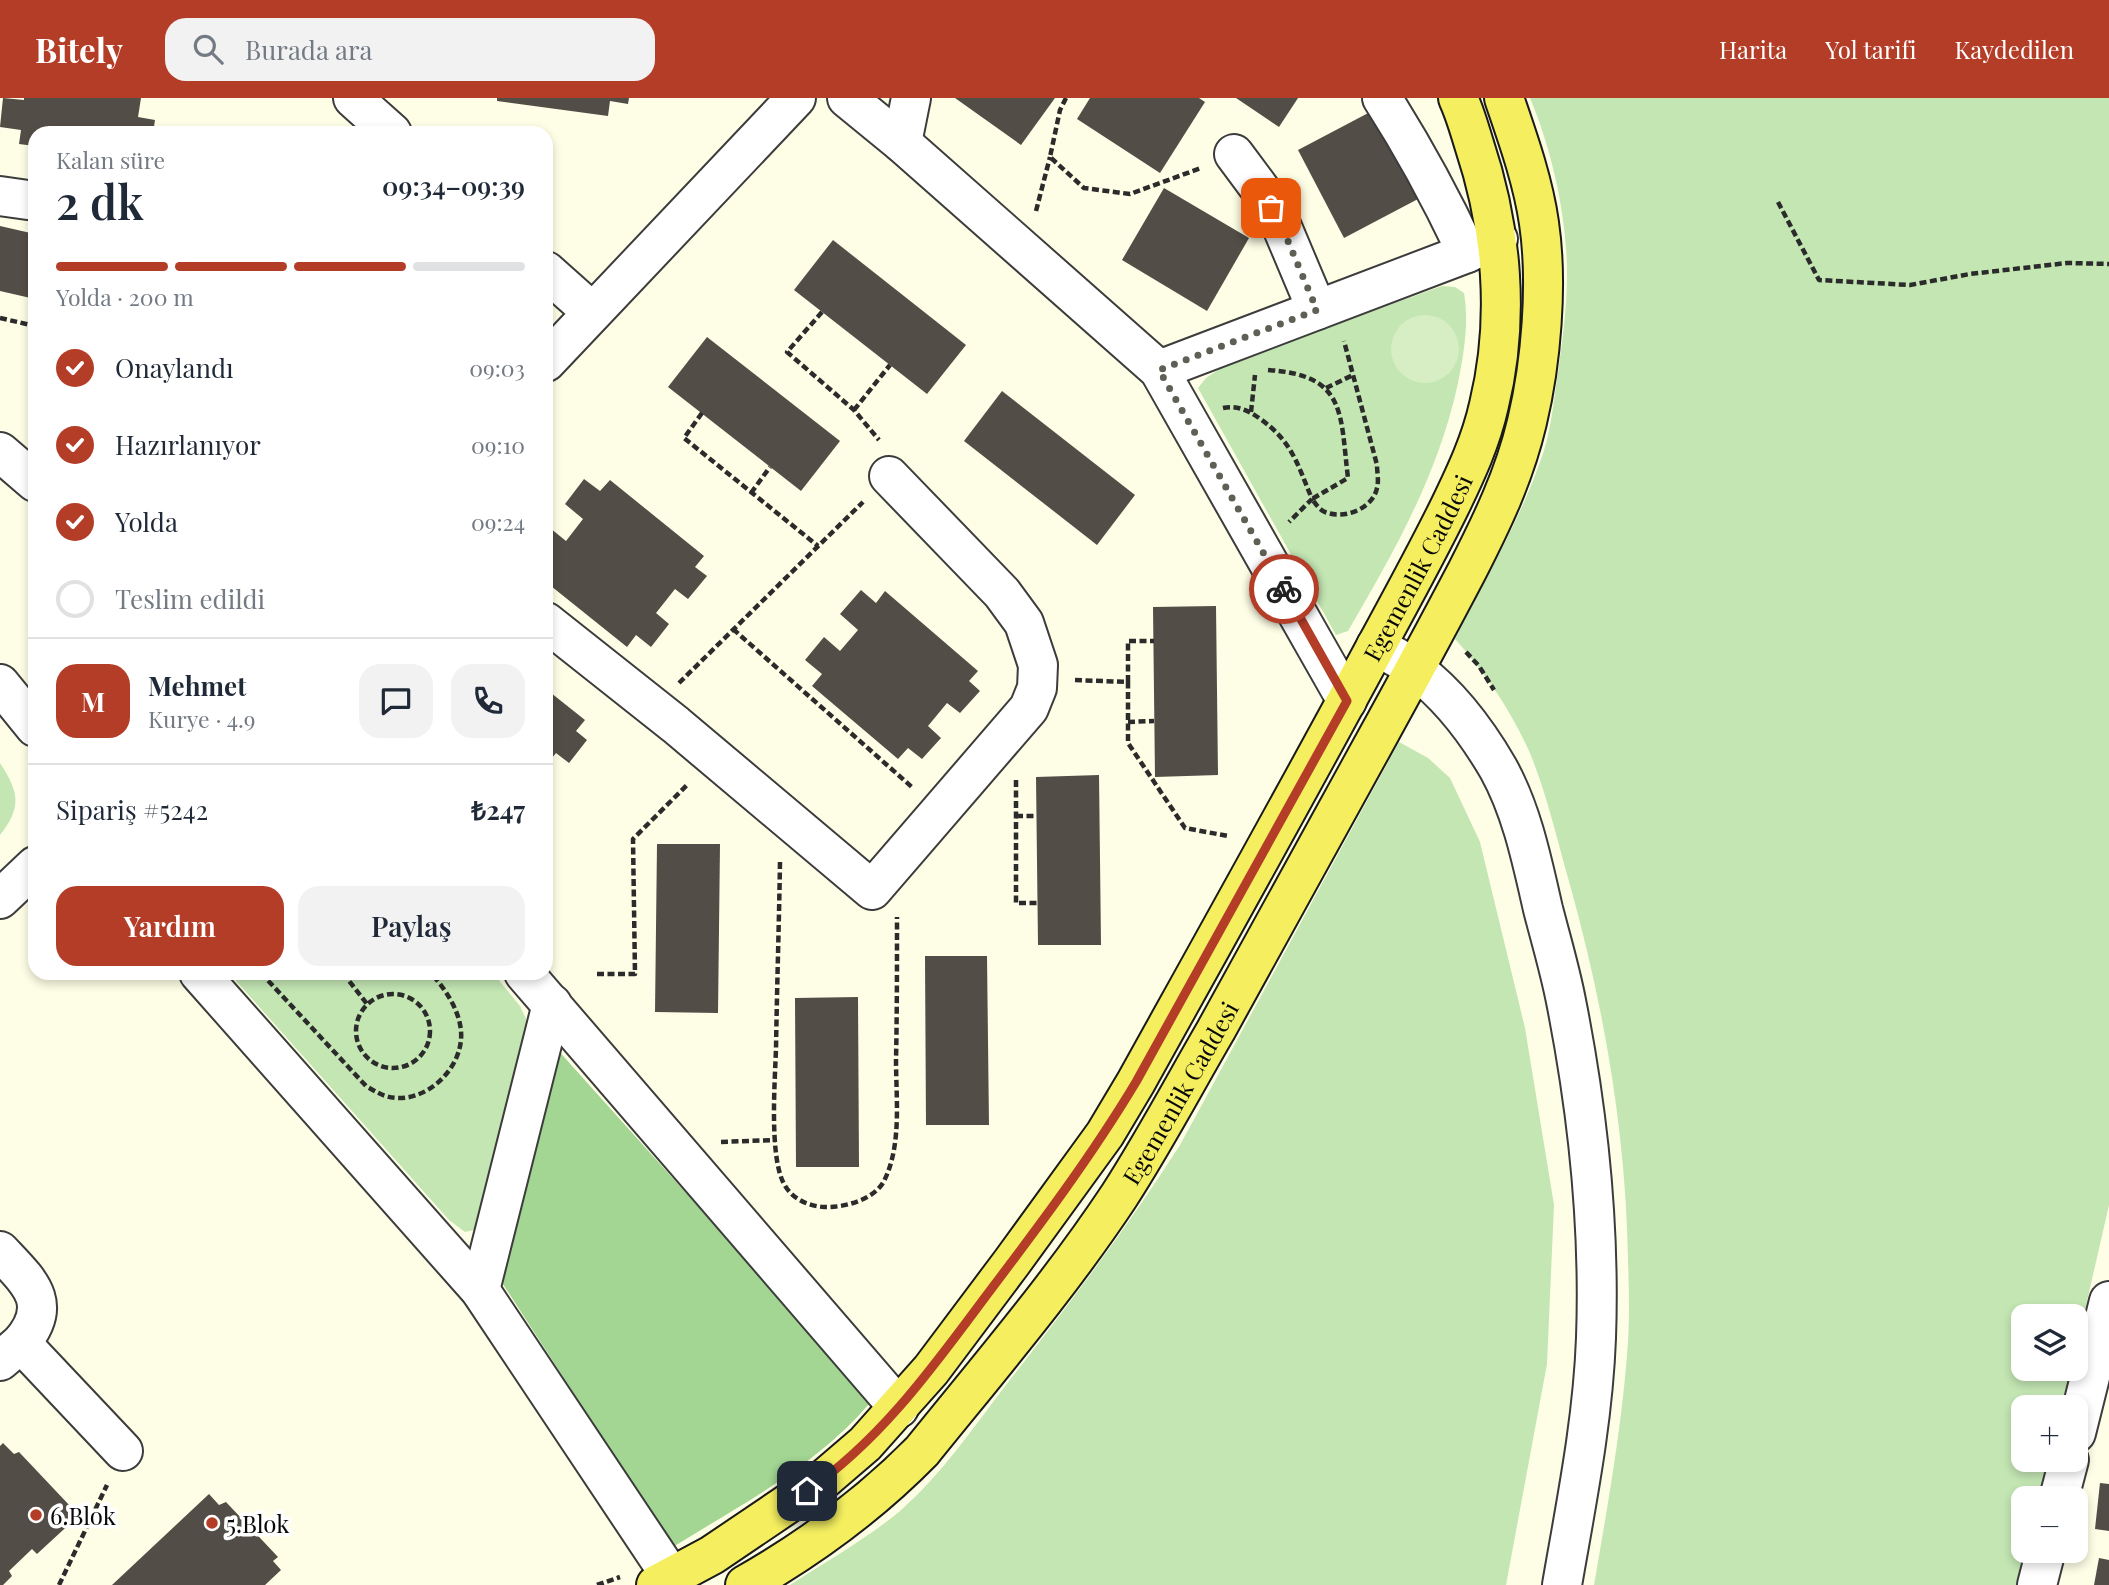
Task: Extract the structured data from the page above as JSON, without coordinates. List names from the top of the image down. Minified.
{"streets":{"main road":["Egemenlik Caddesi"]},"places":["6.Blok","5.Blok"],"page":{"header":"Bitely","search":"Burada ara","nav":["Harita","Yol tarifi","Kaydedilen"],"heading":["2 dk","Kalan süre","09:34–09:39"],"panel":["Mehmet","Kurye · 4.9","Sipariş #5242","₺247"],"bar":"Yolda · 200 m","list":[["Onaylandı","09:03"],["Hazırlanıyor","09:10"],["Yolda","09:24"],"Teslim edildi"],"round":"M","buttons":["Yardım","Paylaş"],"map_buttons":["+","−"]}}
